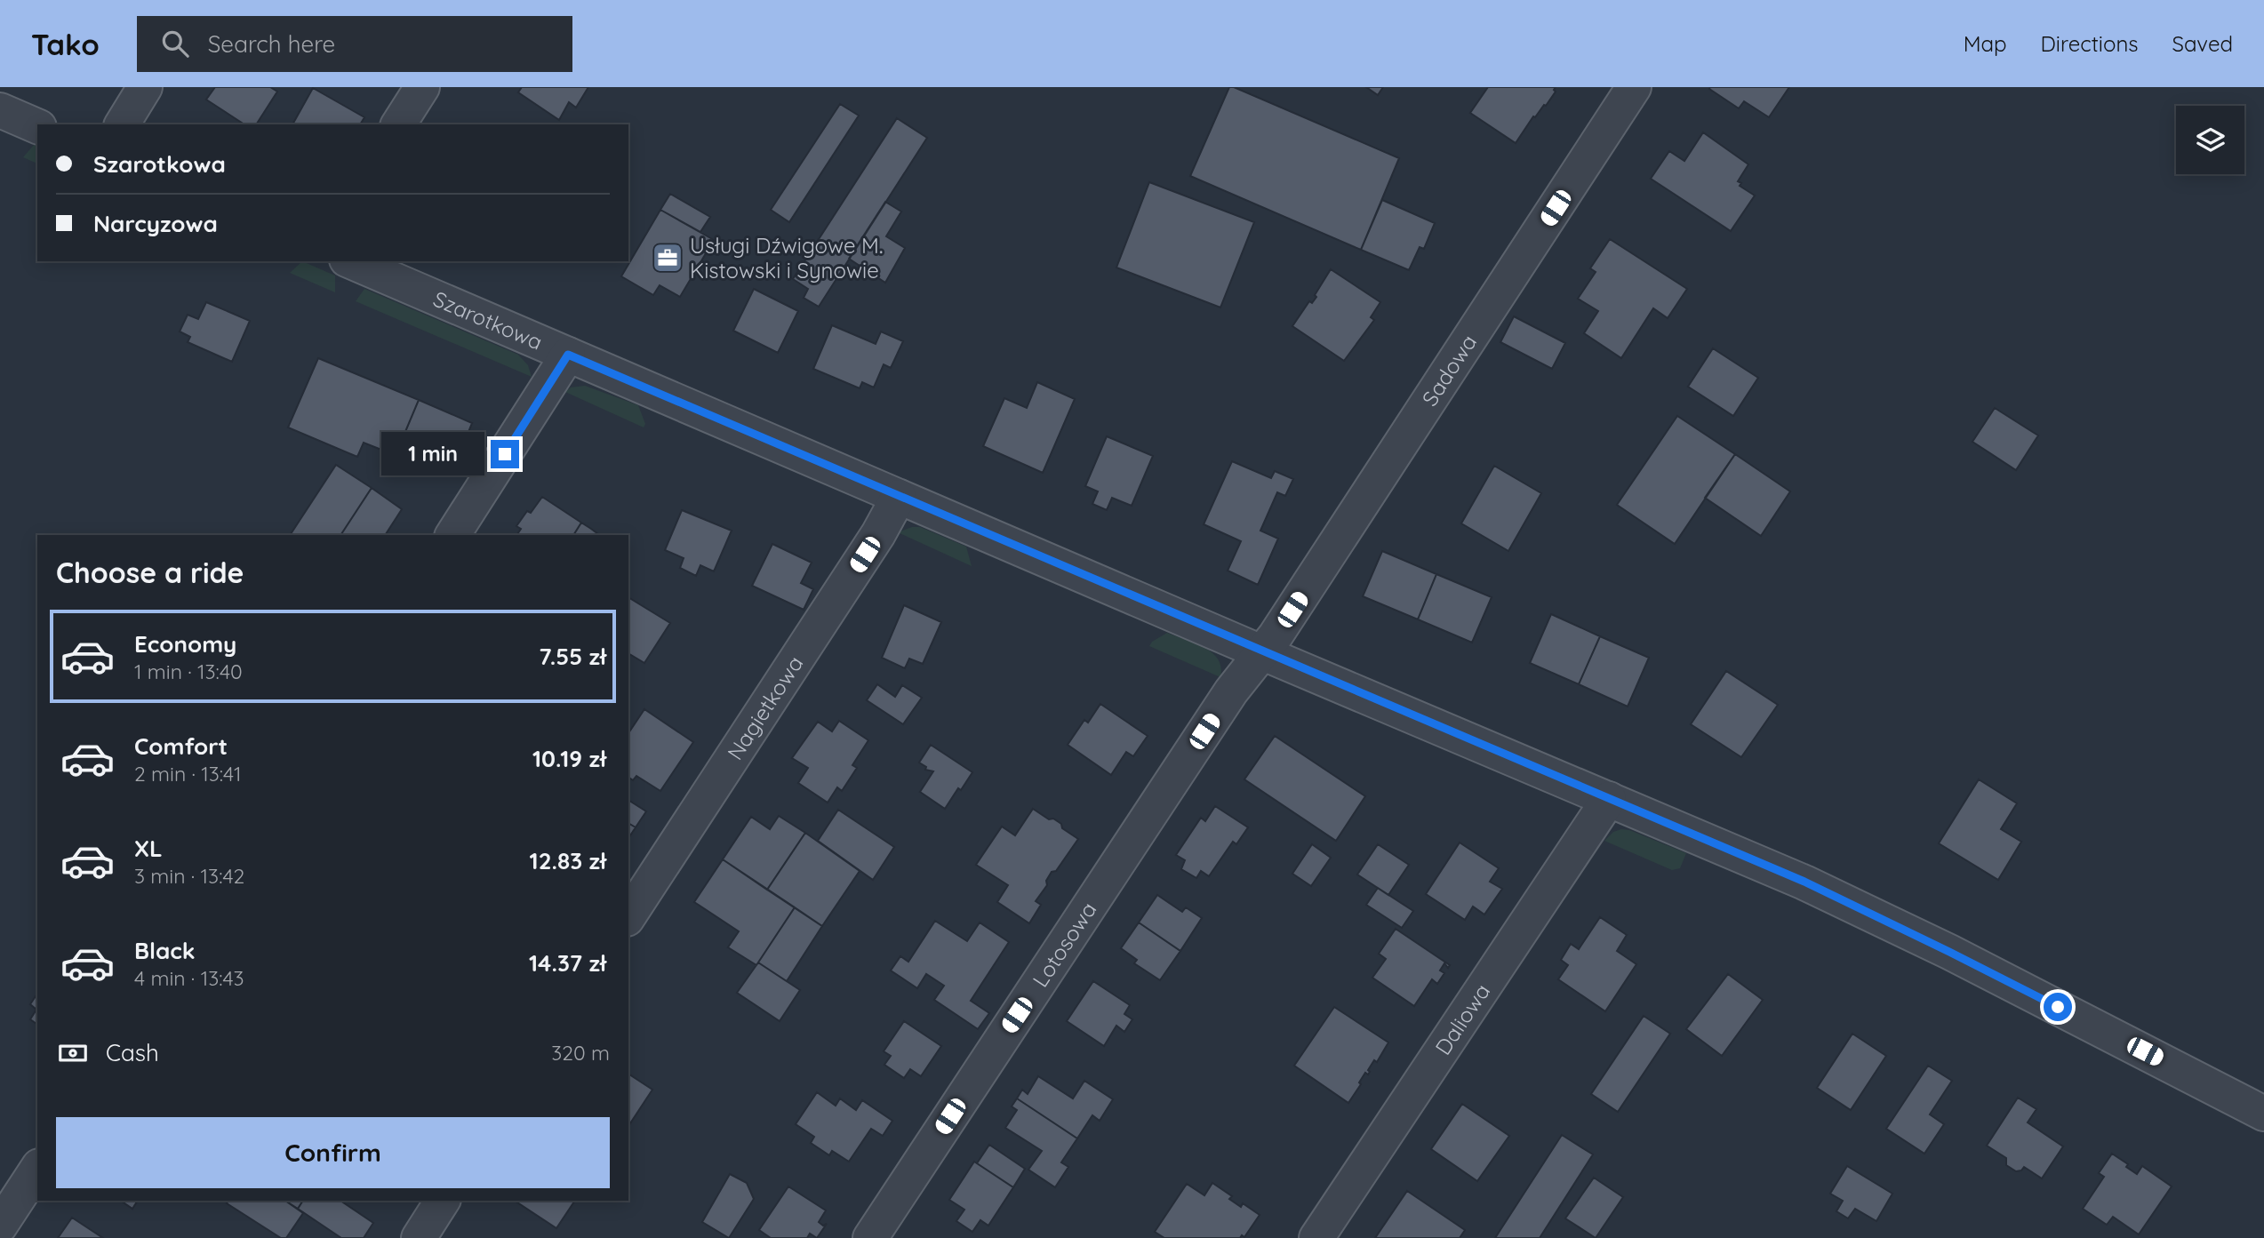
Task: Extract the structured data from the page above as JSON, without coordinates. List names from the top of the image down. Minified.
{"streets":{"street":["Szarotkowa","Sadowa","Nagietkowa","Lotosowa","Daliowa"]},"crossings":[["Szarotkowa","Sadowa"],["Szarotkowa","Nagietkowa"],["Szarotkowa","Lotosowa"],["Szarotkowa","Daliowa"],["Sadowa","Lotosowa"]],"places":{"office":["Usługi Dźwigowe M. Kistowski i Synowie"]},"page":{"header":"Tako","search":"Search here","nav":["Map","Directions","Saved"],"banner":["Szarotkowa","Narcyzowa"],"bubble":"1 min","heading":"Choose a ride","list":[{"name":"Economy","note":"1 min · 13:40","value":"7.55 zł"},{"name":"Comfort","note":"2 min · 13:41","value":"10.19 zł"},{"name":"XL","note":"3 min · 13:42","value":"12.83 zł"},{"name":"Black","note":"4 min · 13:43","value":"14.37 zł"}],"pay":["Cash","320 m"],"buttons":"Confirm"}}
